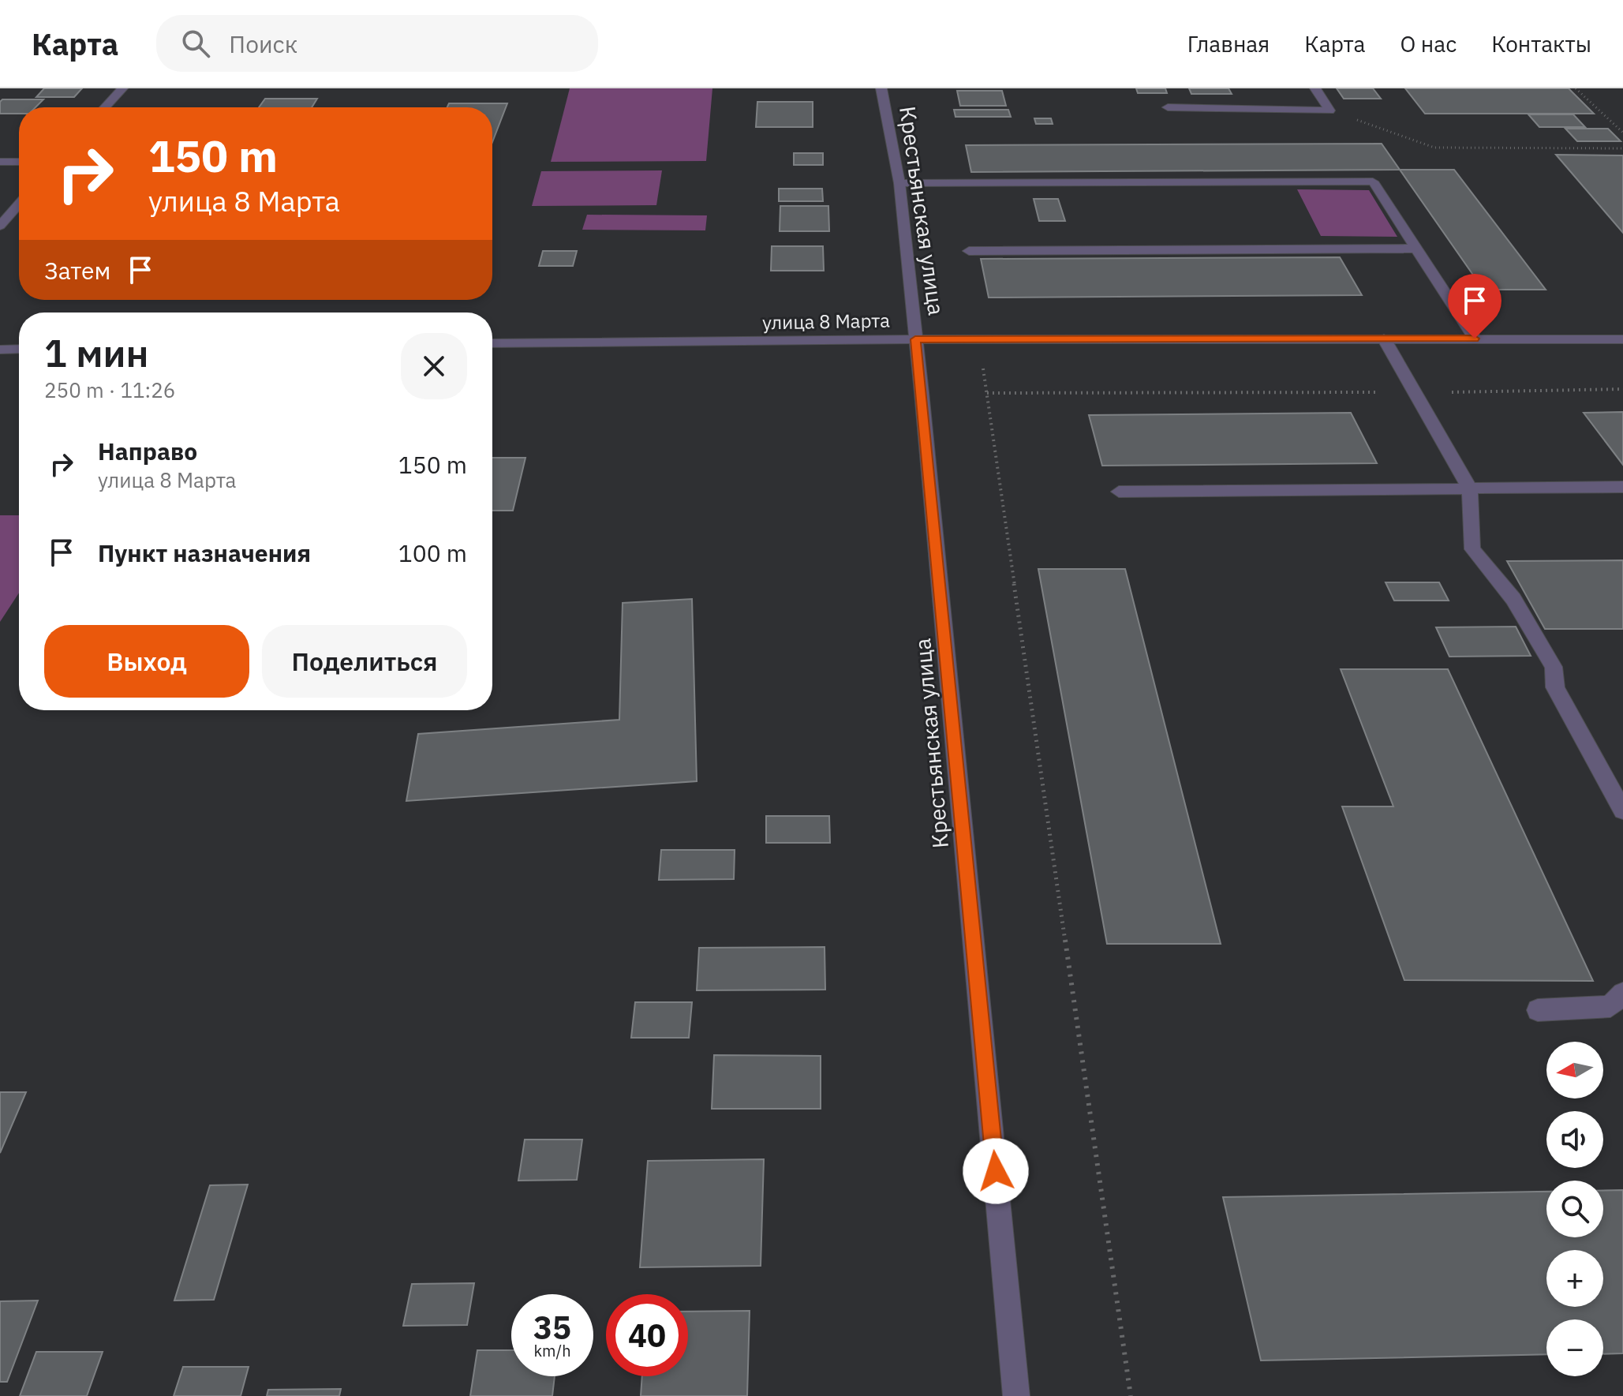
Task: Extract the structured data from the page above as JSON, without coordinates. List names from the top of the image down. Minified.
{"streets":{"street":["Крестьянская улица","улица 8 Марта"]},"crossings":[["Крестьянская улица","улица 8 Марта"]],"north":"left","page":{"header":"Карта","search":"Поиск","nav":["Главная","Карта","О нас","Контакты"],"turn":["150 m","улица 8 Марта"],"then":"Затем","heading":["1 мин","250 m · 11:26"],"list":[{"name":"Направо","note":"улица 8 Марта","value":"150 m"},{"name":"Пункт назначения","value":"100 m"}],"buttons":["Выход","Поделиться"],"map_buttons":["+","−"],"speed":"35 km/h","limit":"40"}}
